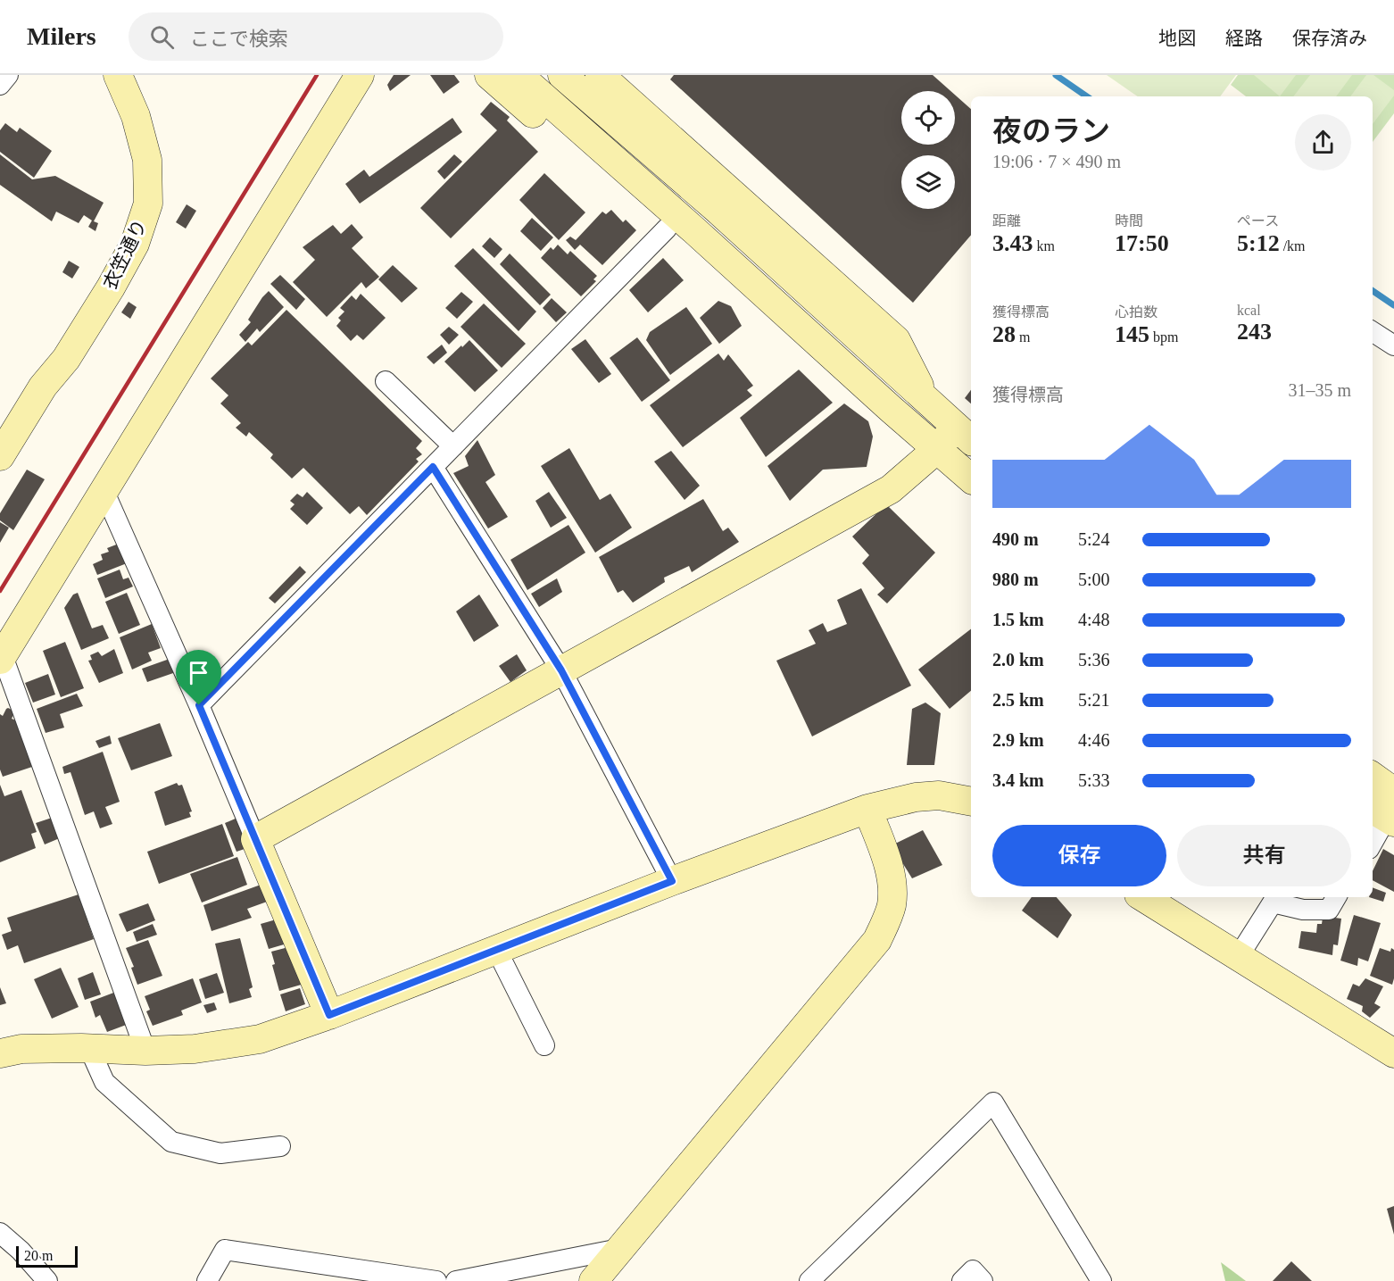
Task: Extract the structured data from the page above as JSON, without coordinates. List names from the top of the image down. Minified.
{"streets":{"street":["衣笠通り"]},"scale_bar":"20 m","page":{"header":"Milers","search":"ここで検索","nav":["地図","経路","保存済み"],"heading":["夜のラン","19:06 · 7 × 490 m"],"stats":[["距離","3.43 km"],["時間","17:50"],["ペース","5:12 /km"],["獲得標高","28 m"],["心拍数","145 bpm"],["kcal","243"]],"chart":["獲得標高","31–35 m"],"list":[{"name":"490 m","note":"5:24"},{"name":"980 m","note":"5:00"},{"name":"1.5 km","note":"4:48"},{"name":"2.0 km","note":"5:36"},{"name":"2.5 km","note":"5:21"},{"name":"2.9 km","note":"4:46"},{"name":"3.4 km","note":"5:33"}],"buttons":["保存","共有"],"scale":"20 m"}}
